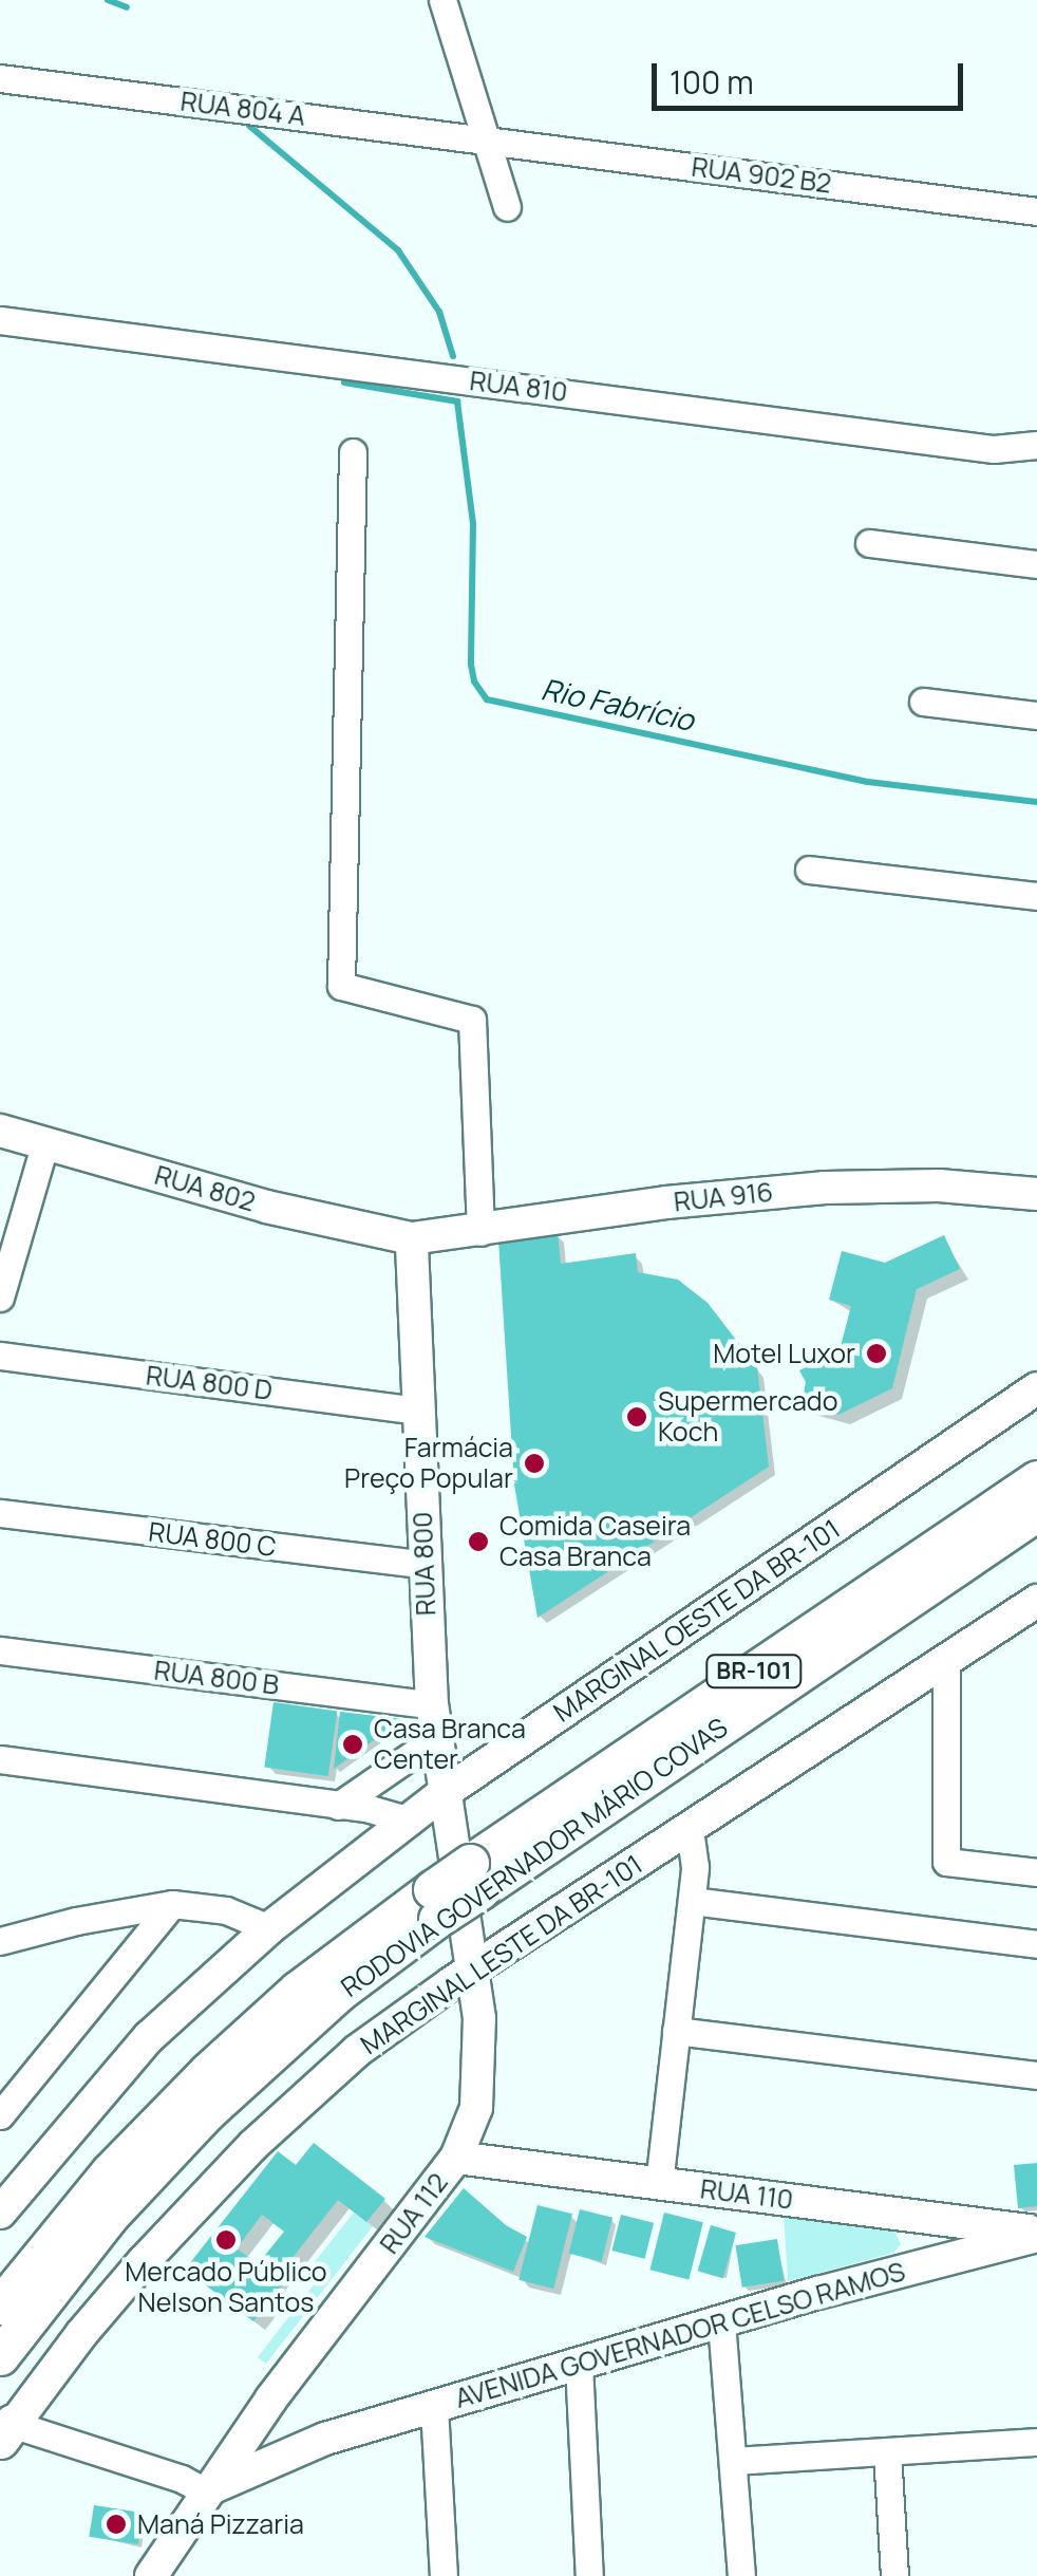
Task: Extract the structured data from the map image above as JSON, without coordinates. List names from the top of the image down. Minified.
{"streets":{"highway":["BR-101","RODOVIA GOVERNADOR MÁRIO COVAS"],"main road":["RUA 802","RUA 916","RUA 800","MARGINAL OESTE DA BR-101","MARGINAL LESTE DA BR-101","RUA 110","RUA 112","AVENIDA GOVERNADOR CELSO RAMOS"],"street":["RUA 804 A","RUA 902 B2","RUA 810","RUA 800 D","RUA 800 C","RUA 800 B"]},"crossings":[["RUA 804 A","RUA 902 B2"],["RUA 802","RUA 916"],["RUA 802","RUA 800"],["RUA 916","RUA 800"],["RUA 800 D","RUA 800"],["RUA 800 C","RUA 800"],["RUA 800","MARGINAL OESTE DA BR-101"],["RUA 800","RUA 800 B"],["RUA 800","RODOVIA GOVERNADOR MÁRIO COVAS"],["RUA 800","RUA 112"],["RODOVIA GOVERNADOR MÁRIO COVAS","RUA 112"],["MARGINAL LESTE DA BR-101","RUA 112"],["RUA 110","RUA 112"],["RUA 110","AVENIDA GOVERNADOR CELSO RAMOS"],["RUA 112","AVENIDA GOVERNADOR CELSO RAMOS"]],"water":["Rio Fabrício"],"places":["Motel Luxor","Supermercado Koch","Farmácia Preço Popular","Comida Caseira Casa Branca","Casa Branca Center","Mercado Público Nelson Santos","Maná Pizzaria"],"scale_bar":"100 m"}
